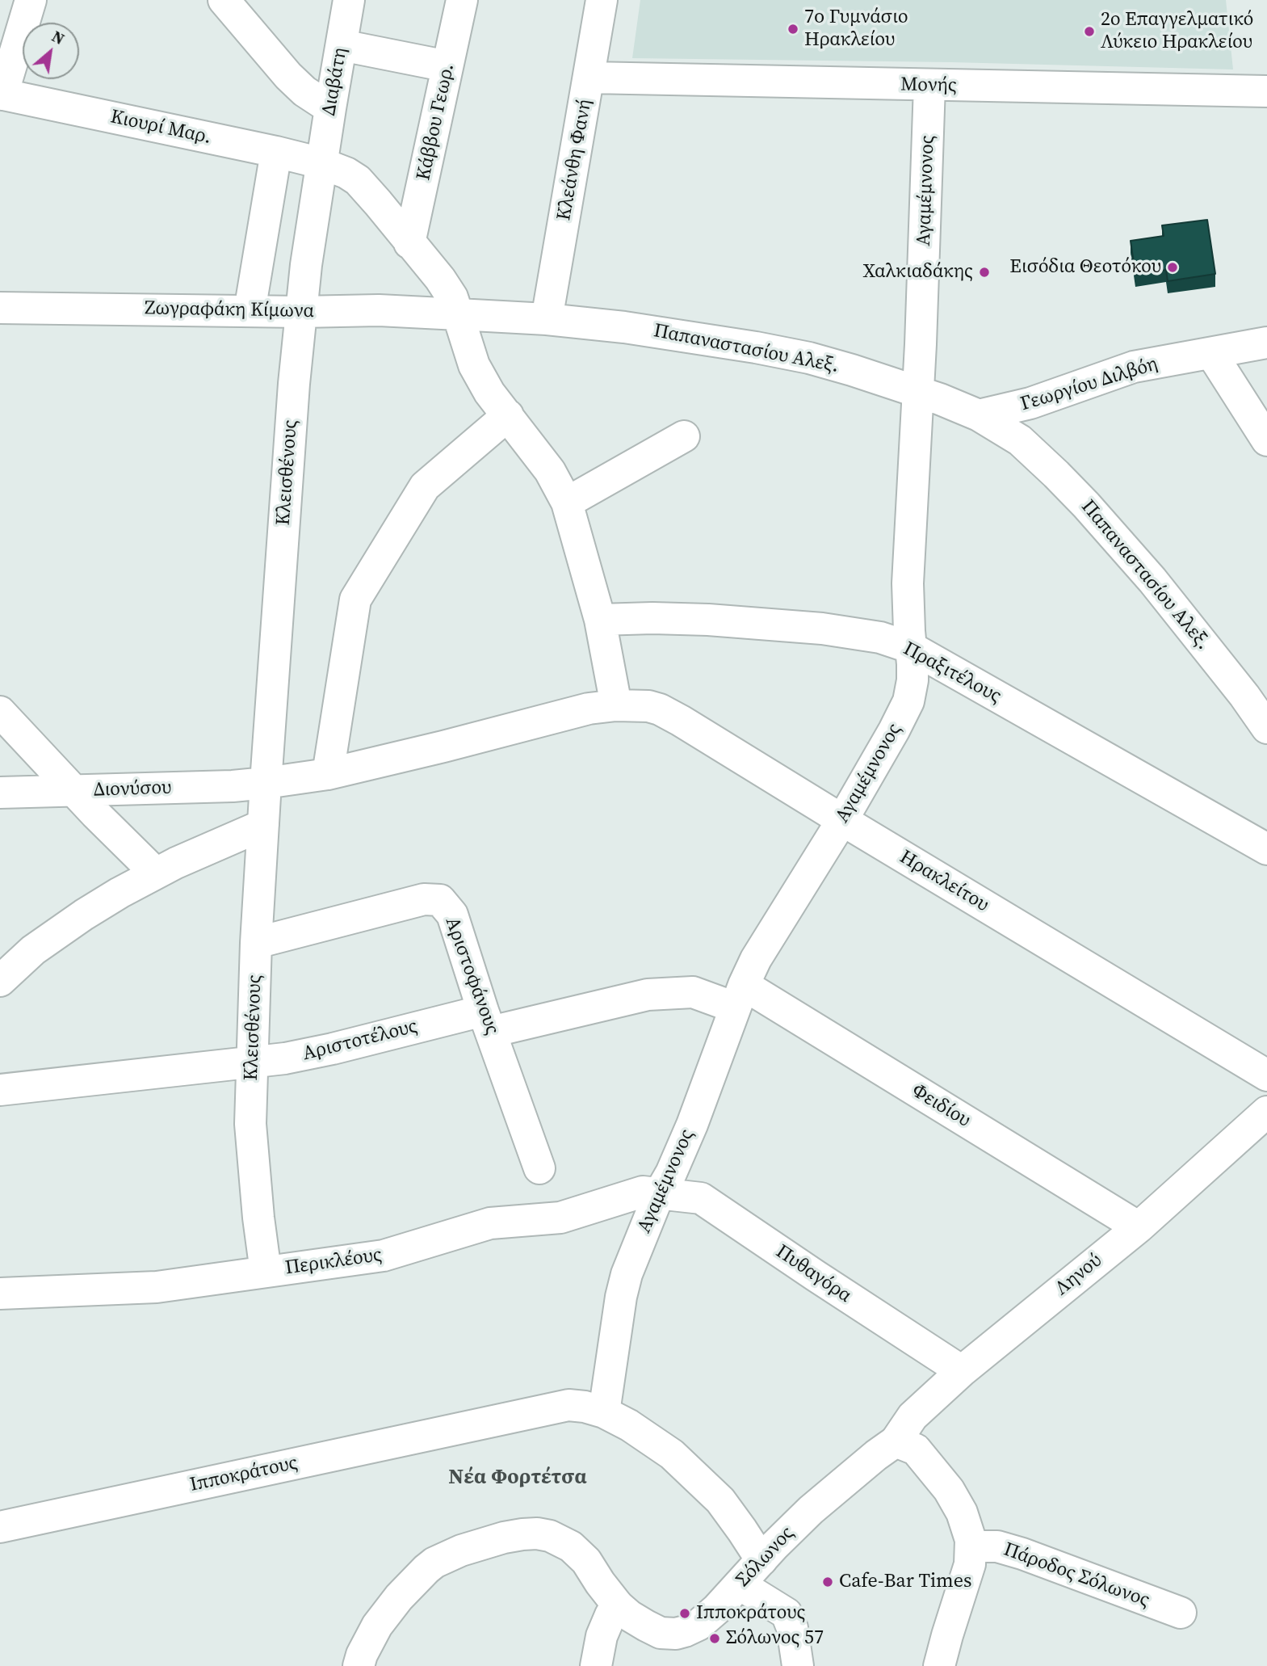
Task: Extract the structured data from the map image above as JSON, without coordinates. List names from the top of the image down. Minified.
{"streets":{"street":["Διαβάτη","Μονής","Κάββου Γεωρ.","Κιουρί Μαρ.","Κλεάνθη Φανή","Αγαμέμνονος","Ζωγραφάκη Κίμωνα","Παπαναστασίου Αλεξ.","Γεωργίου Διλβόη","Κλεισθένους","Πραξιτέλους","Διονύσου","Ηρακλείτου","Αριστοφάνους","Αριστοτέλους","Φειδίου","Περικλέους","Πυθαγόρα","Ληνού","Ιπποκράτους","Σόλωνος","Πάροδος Σόλωνος"]},"crossings":[["Διαβάτη","Κιουρί Μαρ."],["Διαβάτη","Κλεισθένους"],["Μονής","Κλεάνθη Φανή"],["Μονής","Αγαμέμνονος"],["Κιουρί Μαρ.","Κλεισθένους"],["Κλεάνθη Φανή","Παπαναστασίου Αλεξ."],["Αγαμέμνονος","Παπαναστασίου Αλεξ."],["Αγαμέμνονος","Πραξιτέλους"],["Αγαμέμνονος","Ηρακλείτου"],["Αγαμέμνονος","Αριστοτέλους"],["Αγαμέμνονος","Φειδίου"],["Αγαμέμνονος","Περικλέους"],["Αγαμέμνονος","Πυθαγόρα"],["Αγαμέμνονος","Ιπποκράτους"],["Ζωγραφάκη Κίμωνα","Παπαναστασίου Αλεξ."],["Ζωγραφάκη Κίμωνα","Κλεισθένους"],["Παπαναστασίου Αλεξ.","Γεωργίου Διλβόη"],["Κλεισθένους","Διονύσου"],["Κλεισθένους","Αριστοφάνους"],["Κλεισθένους","Αριστοτέλους"],["Κλεισθένους","Περικλέους"],["Αριστοφάνους","Αριστοτέλους"],["Αριστοτέλους","Φειδίου"],["Φειδίου","Ληνού"],["Περικλέους","Πυθαγόρα"],["Πυθαγόρα","Ληνού"],["Ληνού","Σόλωνος"],["Ιπποκράτους","Σόλωνος"]],"districts":["Νέα Φορτέτσα"],"places":["7o Γυμνάσιο Ηρακλείου","2ο Επαγγελματικό Λύκειο Ηρακλείου","Εισόδια Θεοτόκου","Χαλκιαδάκης","Cafe-Bar Times","Ιπποκράτους","Σόλωνος 57"],"north":"top right"}
